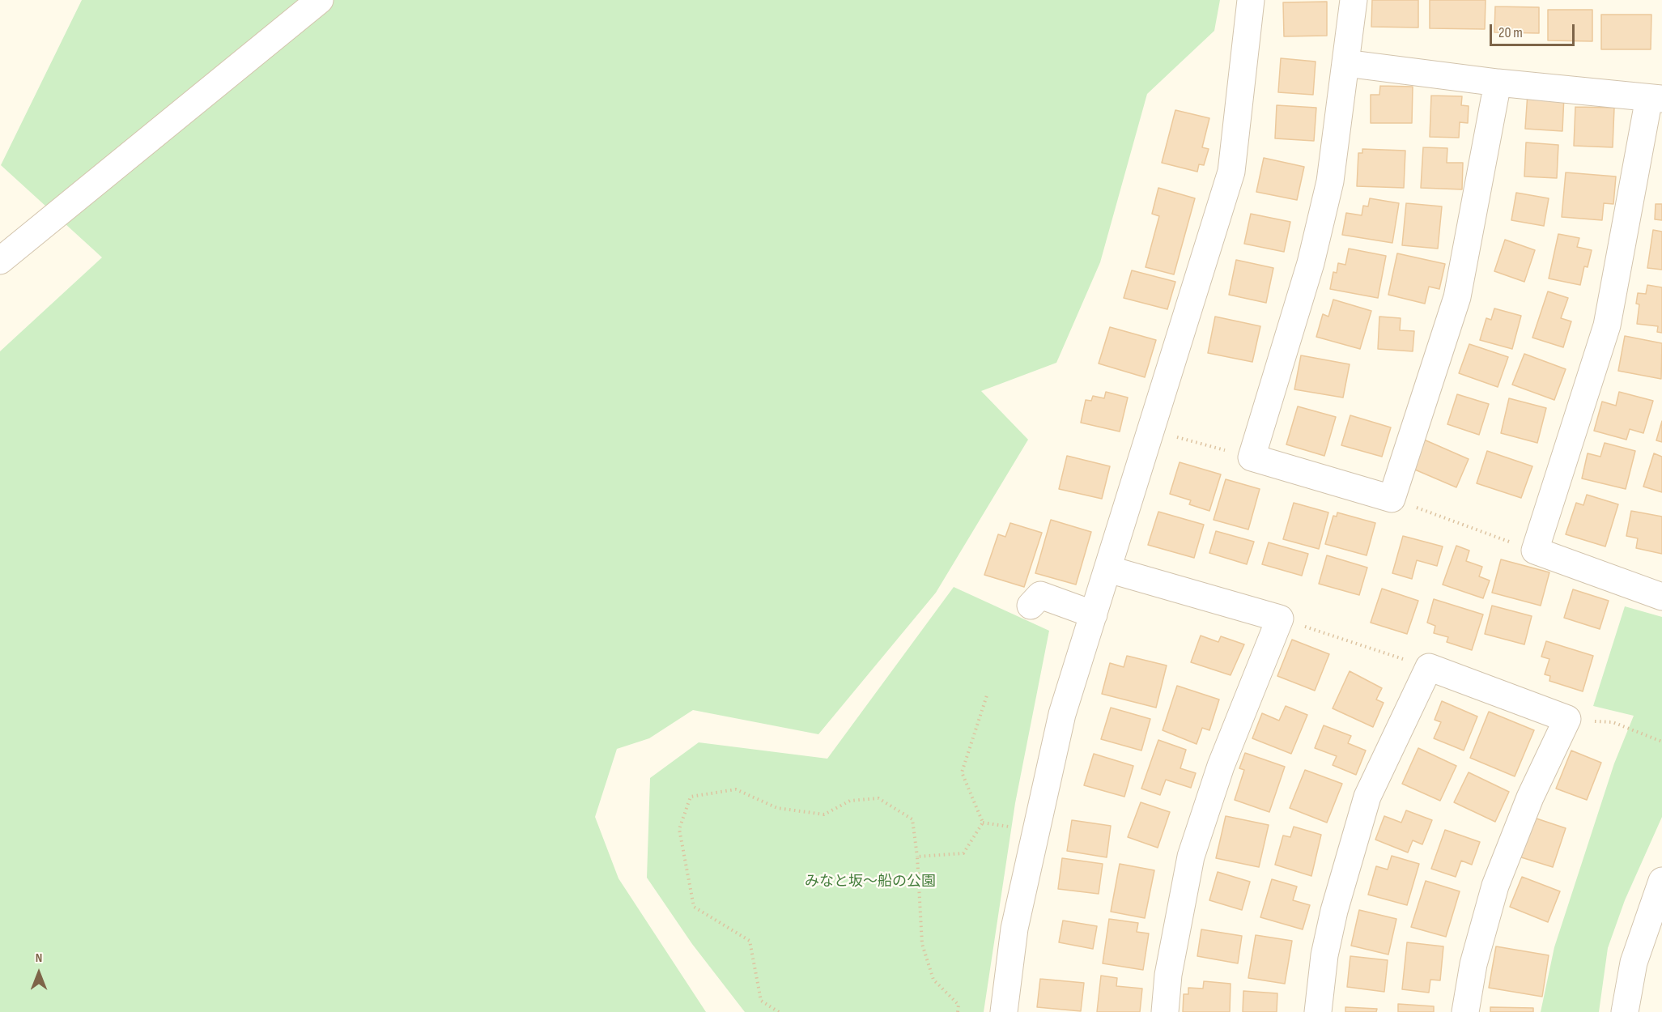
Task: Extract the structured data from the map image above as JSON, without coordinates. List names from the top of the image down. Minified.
{"parks":["みなと坂〜船の公園"],"scale_bar":"20 m","north":"top"}
